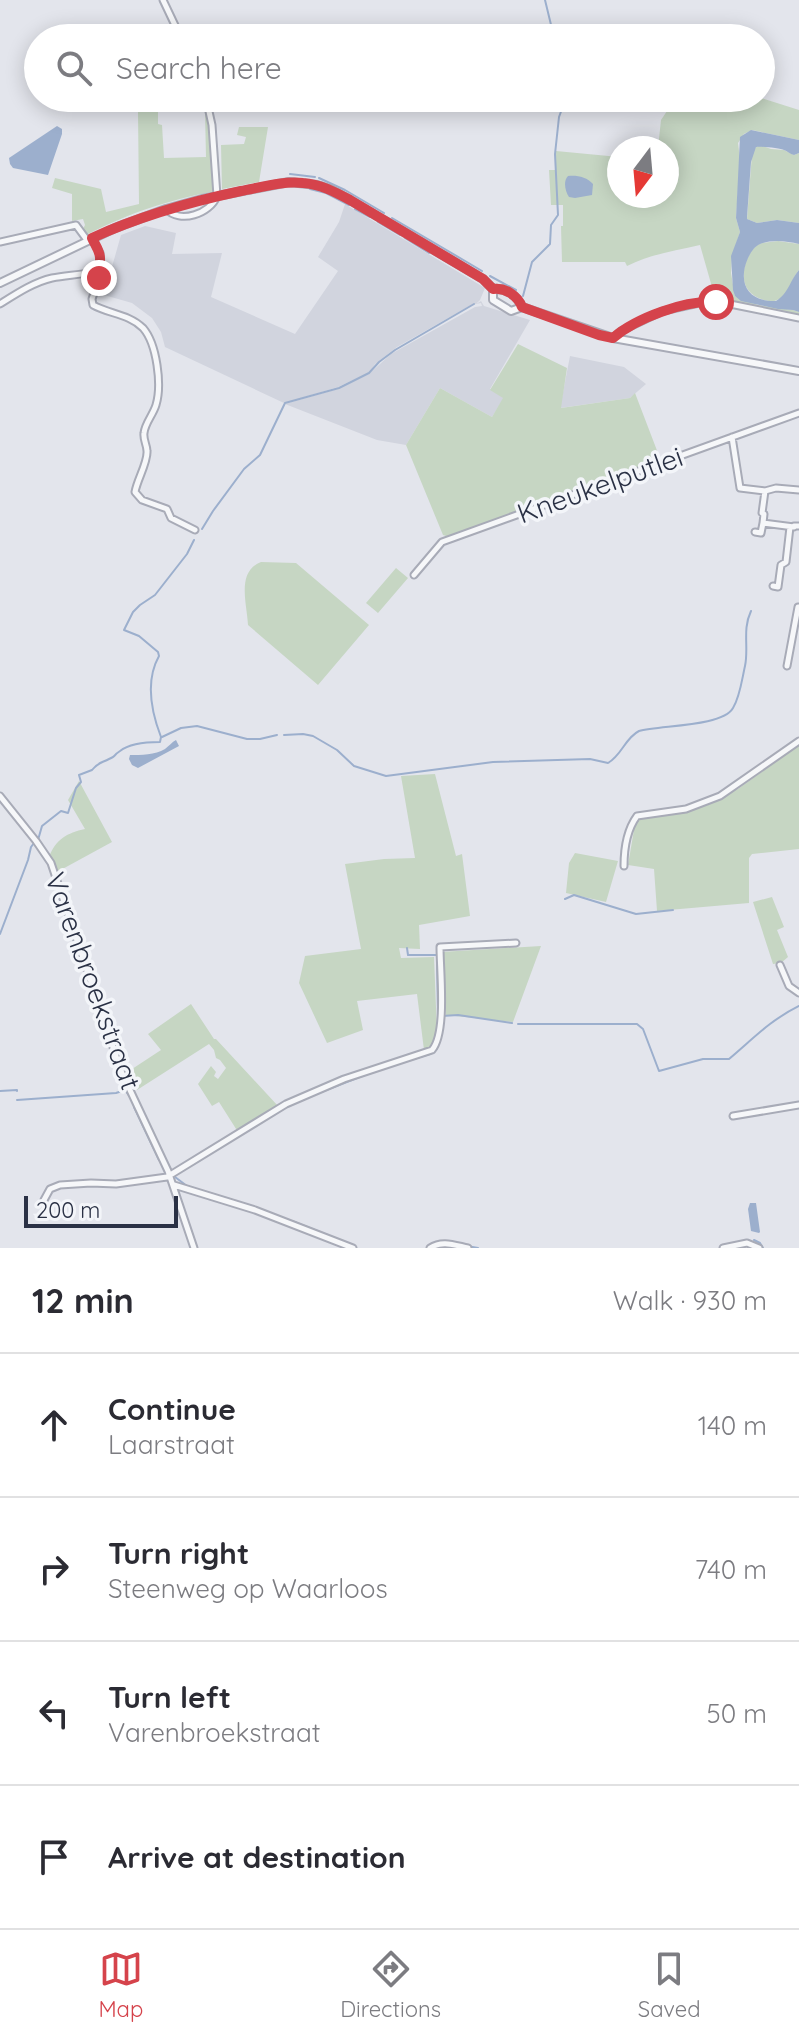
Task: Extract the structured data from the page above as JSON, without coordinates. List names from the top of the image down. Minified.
{"streets":{"street":["Kneukelputlei","Varenbroekstraat"]},"scale_bar":"200 m","north":"bottom","page":{"search":"Search here","scale":"200 m","heading":["12 min","Walk · 930 m"],"list":[["Continue","Laarstraat","140 m"],["Turn right","Steenweg op Waarloos","740 m"],["Turn left","Varenbroekstraat","50 m"],"Arrive at destination"],"nav":["Map","Directions","Saved"]}}
